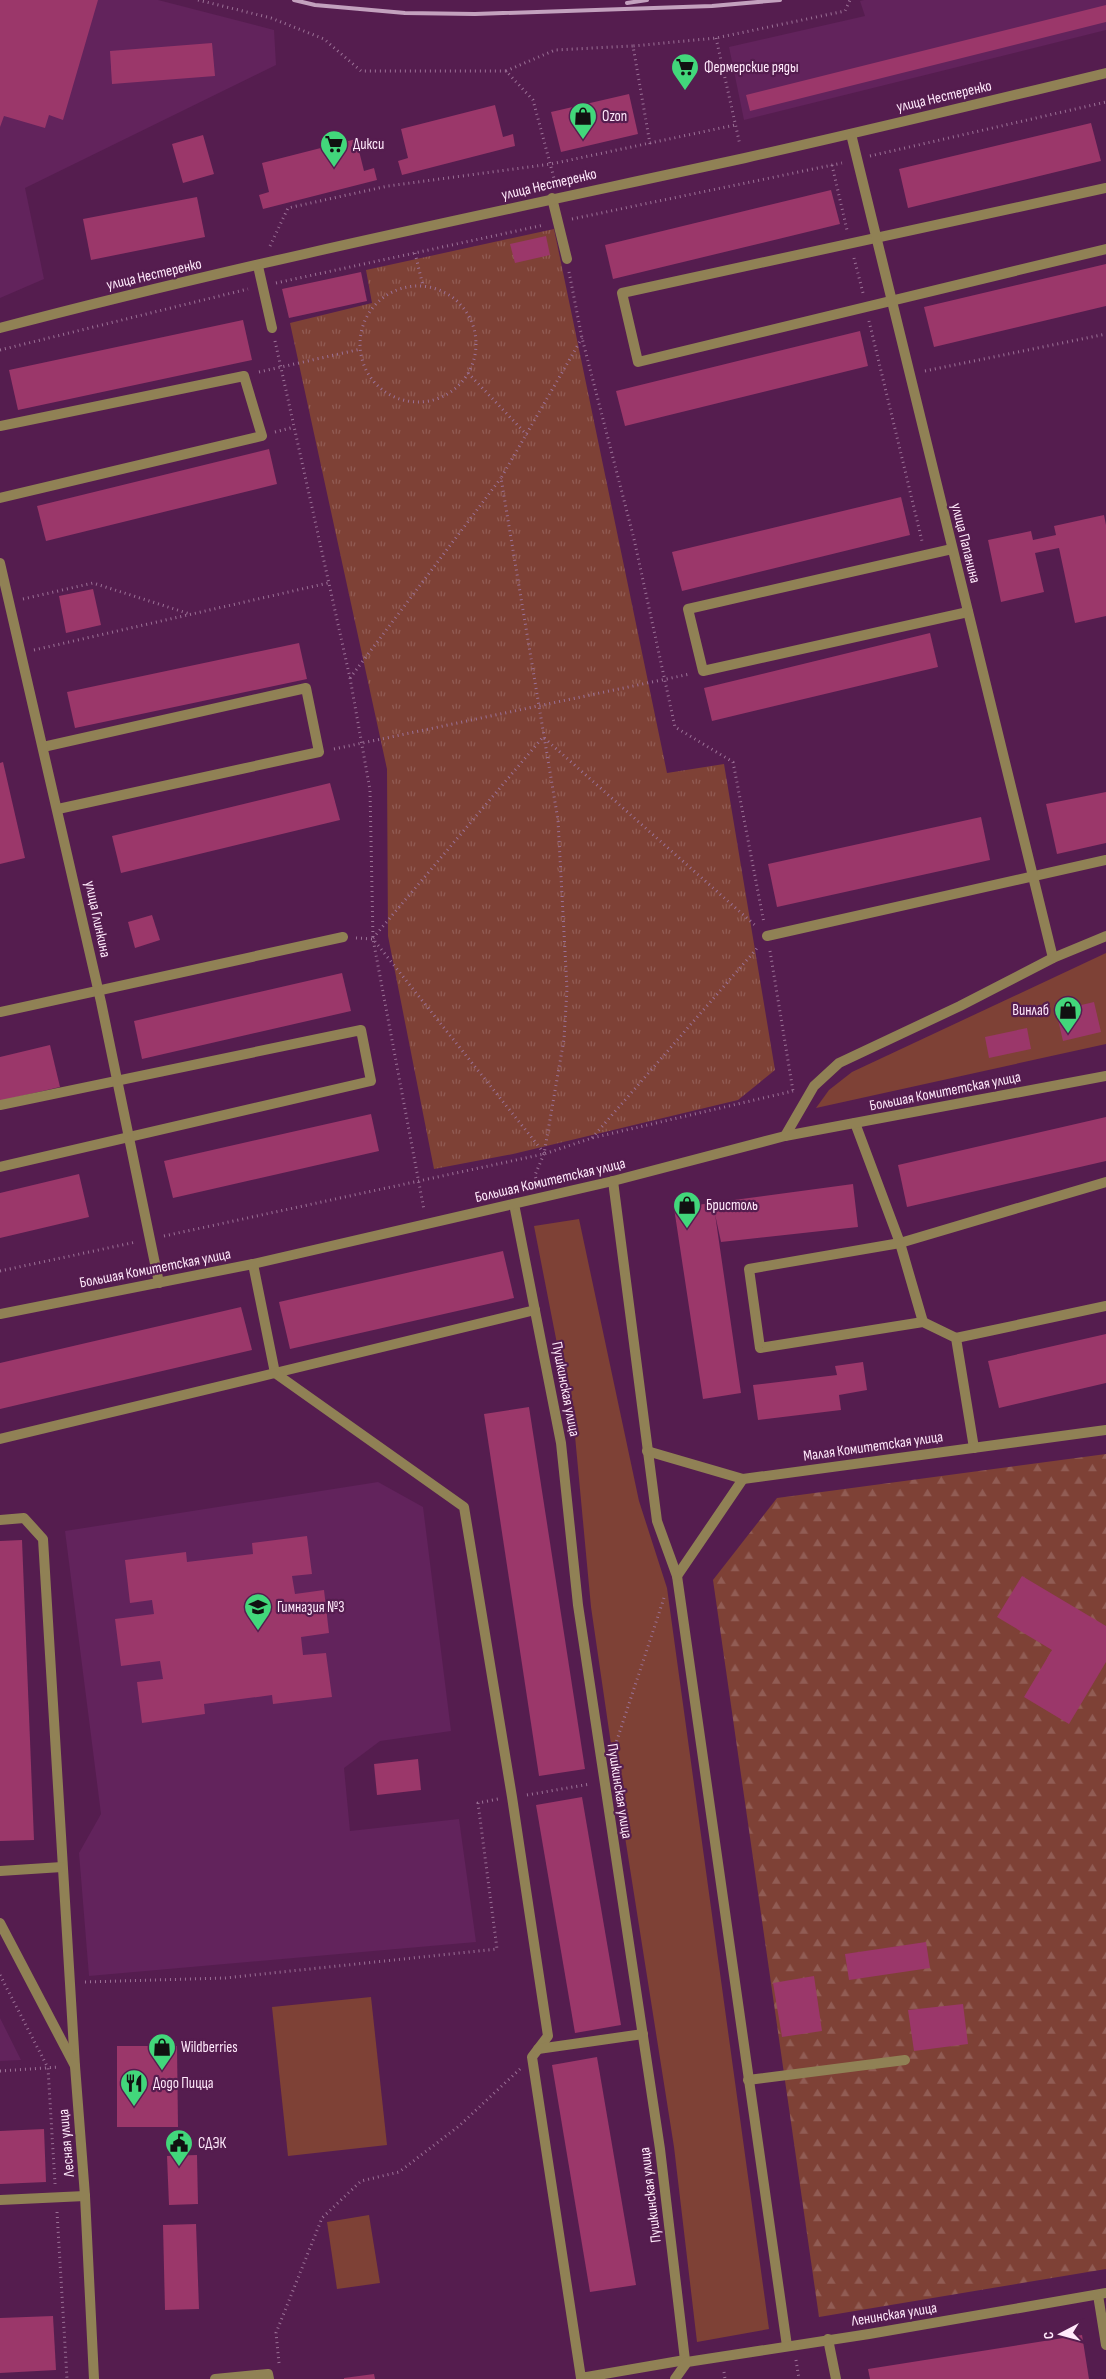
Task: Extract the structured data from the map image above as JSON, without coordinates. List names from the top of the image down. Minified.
{"streets":{"street":["улица Нестеренко","улица Папанина","улица Глинкина","Большая Комитетская улица","Пушкинская улица","Малая Комитетская улица","Лесная улица","Ленинская улица"]},"crossings":[["улица Нестеренко","улица Папанина"],["улица Глинкина","Большая Комитетская улица"],["Большая Комитетская улица","Пушкинская улица"],["Пушкинская улица","Ленинская улица"]],"places":{"supermarket":["Фермерские ряды","Дикси"],"shop":["Ozon","Винлаб","Бристоль","Wildberries"],"school or university":["Гимназия №3"],"restaurant":["Додо Пицца"],"public building":["СДЭК"]},"north":"left"}
